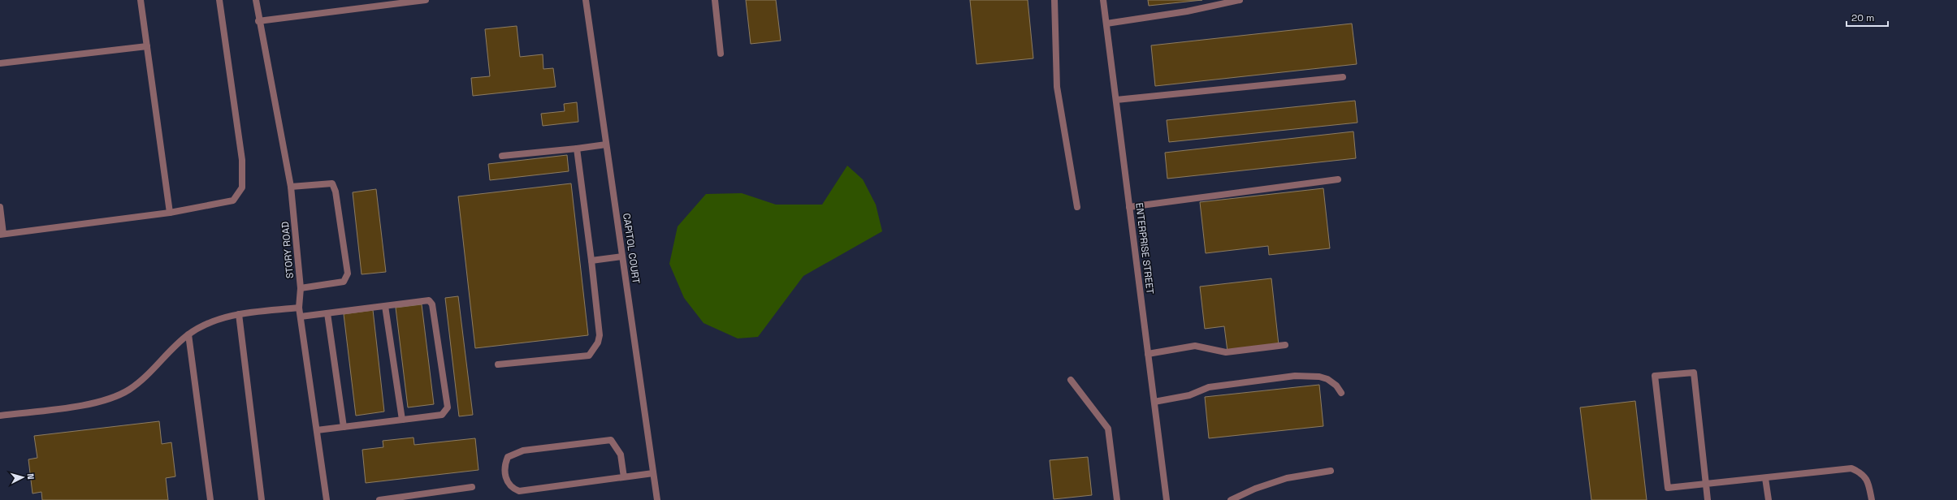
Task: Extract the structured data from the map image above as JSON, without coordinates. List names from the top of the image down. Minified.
{"streets":{"street":["CAPITOL COURT","ENTERPRISE STREET","STORY ROAD"]},"scale_bar":"20 m","north":"right"}
